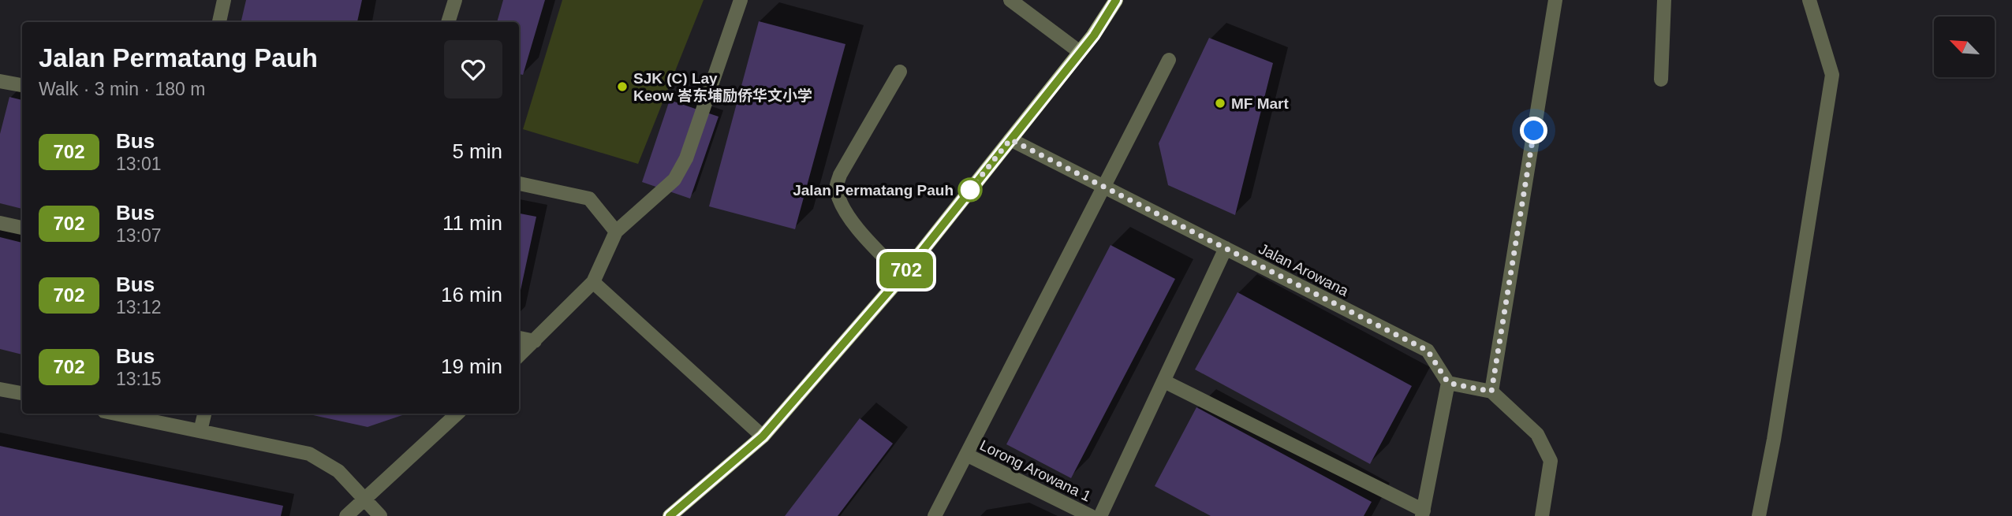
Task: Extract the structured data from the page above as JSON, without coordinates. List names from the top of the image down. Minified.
{"streets":{"street":["Jalan Arowana","Lorong Arowana 1"]},"places":["SJK (C) Lay Keow 峇东埔励侨华文小学","MF Mart","Jalan Permatang Pauh"],"lines":["bus line 702"],"north":"top left","page":{"on_map":"702","heading":["Jalan Permatang Pauh","Walk · 3 min · 180 m"],"list":[{"mark":"702","name":"Bus","note":"13:01","value":"5 min"},{"mark":"702","name":"Bus","note":"13:07","value":"11 min"},{"mark":"702","name":"Bus","note":"13:12","value":"16 min"},{"mark":"702","name":"Bus","note":"13:15","value":"19 min"}]}}
